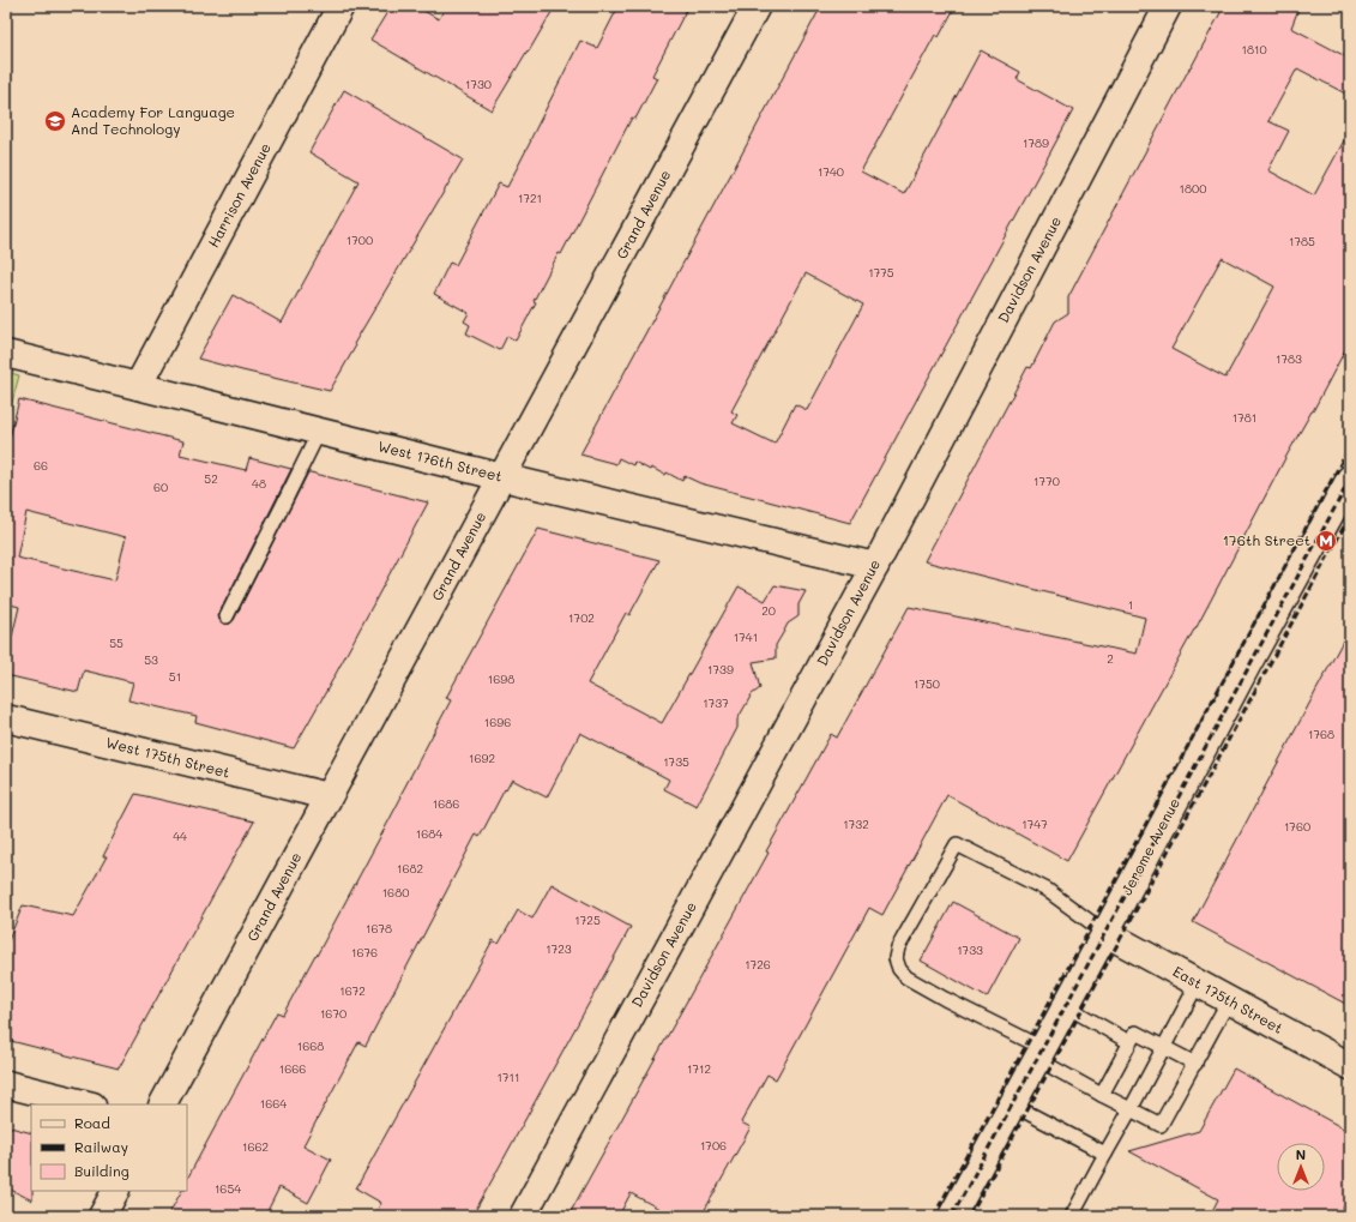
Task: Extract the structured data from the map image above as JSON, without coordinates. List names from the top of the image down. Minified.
{"streets":{"street":["Harrison Avenue","Grand Avenue","Davidson Avenue","West 176th Street","West 175th Street","Jerome Avenue","East 175th Street"]},"crossings":[["Harrison Avenue","West 176th Street"],["Grand Avenue","West 176th Street"],["Grand Avenue","West 175th Street"],["Davidson Avenue","West 176th Street"],["Jerome Avenue","East 175th Street"]],"places":{"school or university":["Academy For Language And Technology"],"metro station":["176th Street"]},"house_numbers":["1810","1730","1789","1740","1800","1721","1700","1785","1775","1783","1781","66","52","1770","48","60","1","20","1702","1741","55","2","53","1739","51","1698","1750","1737","1696","1768","1692","1735","1686","1732","1747","1760","1684","44","1682","1680","1725","1678","1723","1733","1676","1726","1672","1670","1668","1666","1712","1711","1664","1706","1662","1654"],"legend":["Road","Railway","Building"],"north":"top"}
